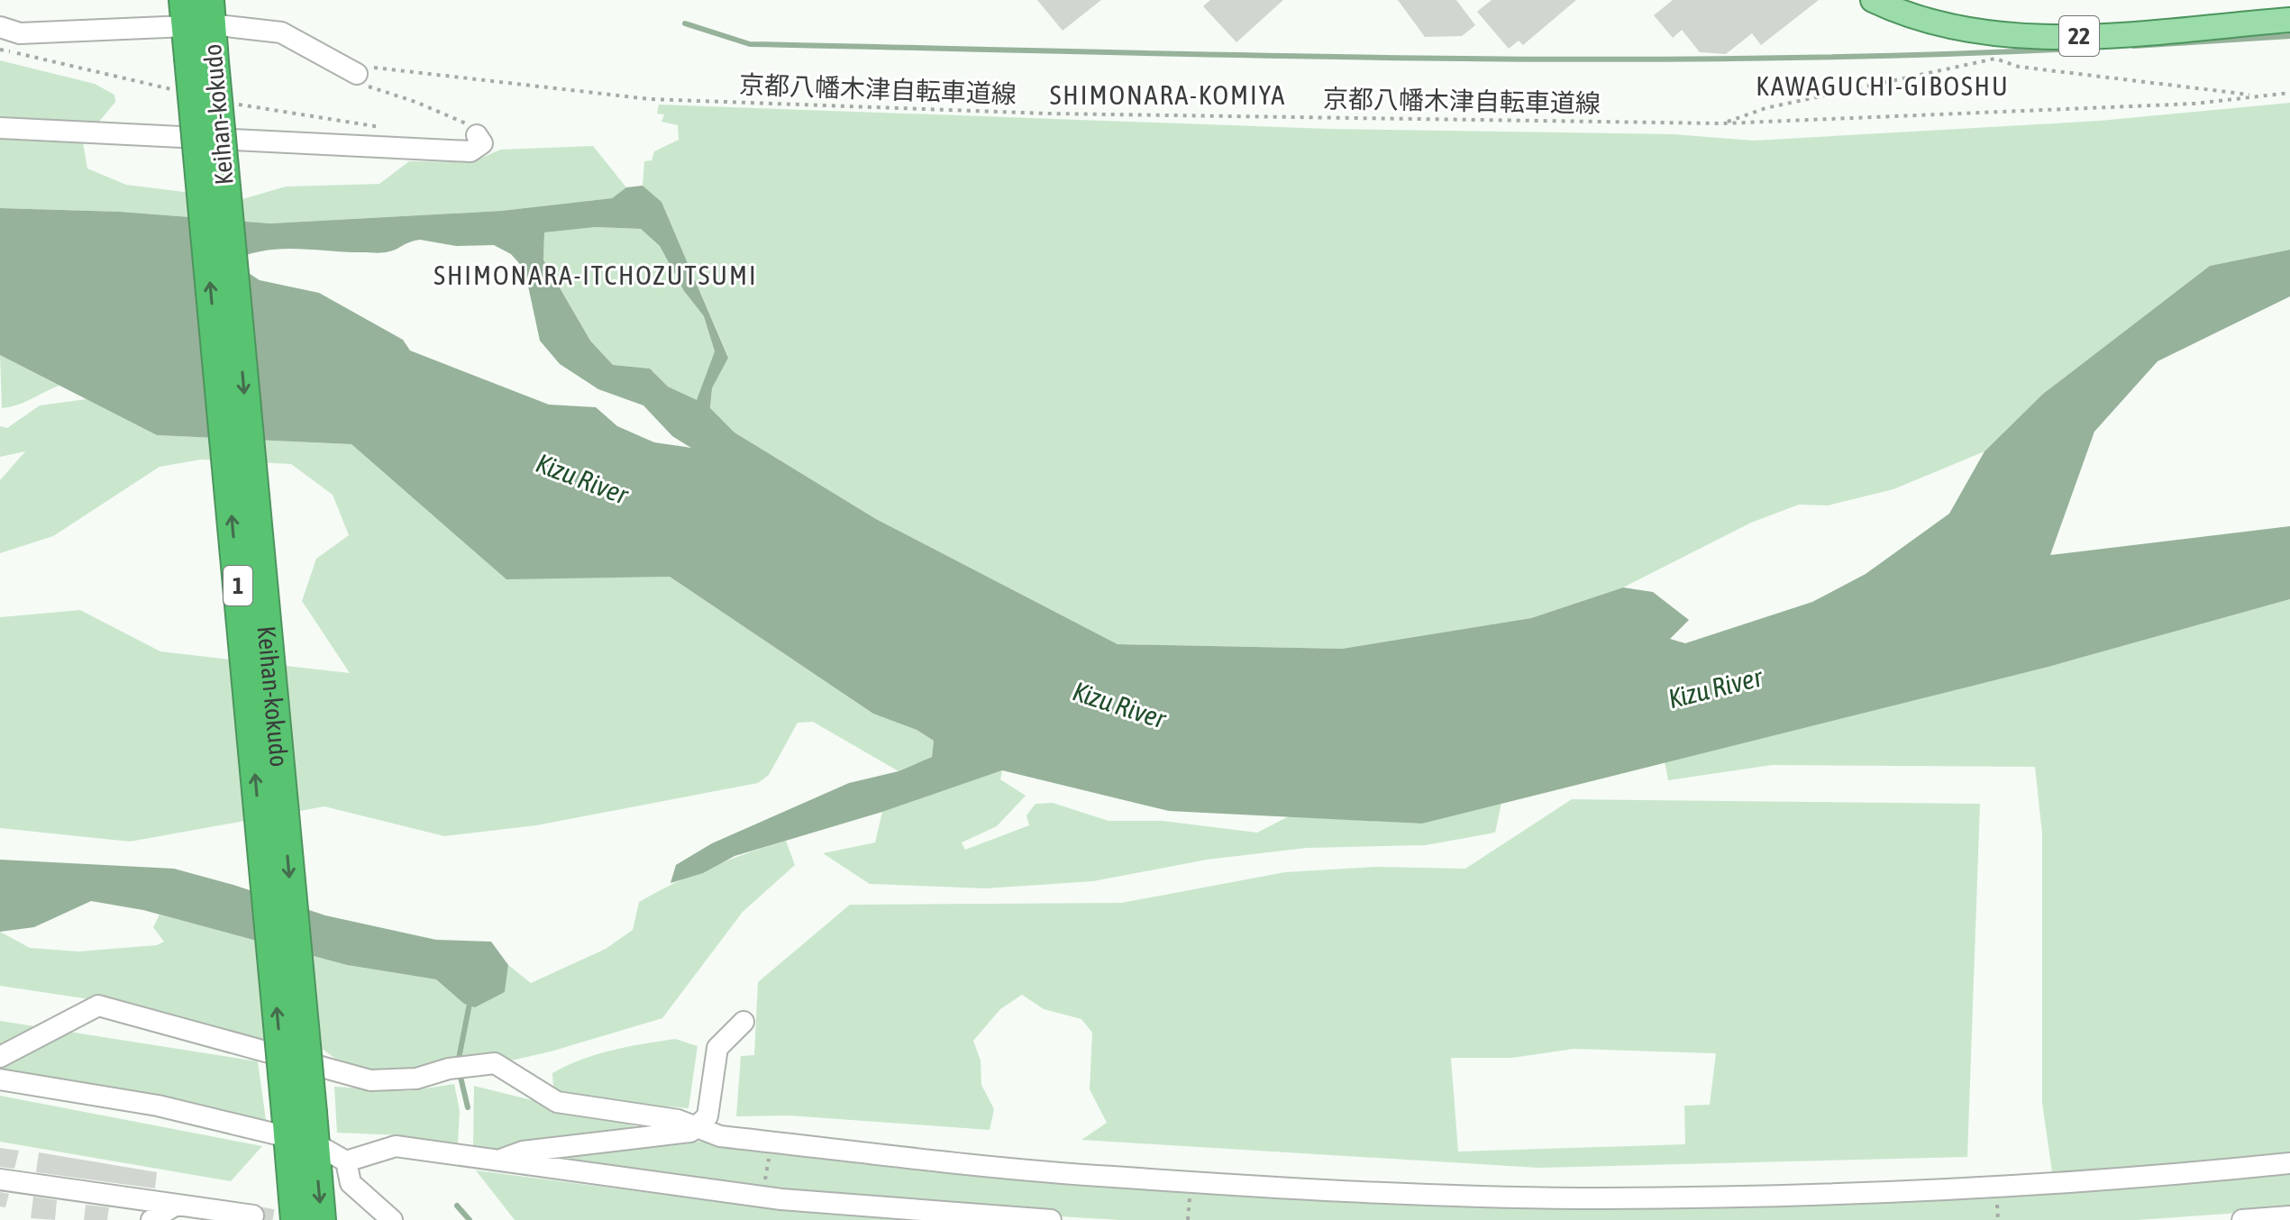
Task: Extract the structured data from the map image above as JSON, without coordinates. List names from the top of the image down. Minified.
{"streets":{"highway":["Keihan-kokudo","1"],"main road":["22"],"path":["京都八幡木津自転車道線"]},"districts":["KAWAGUCHI-GIBOSHU","SHIMONARA-KOMIYA","SHIMONARA-ITCHOZUTSUMI"],"water":["Kizu River"]}
